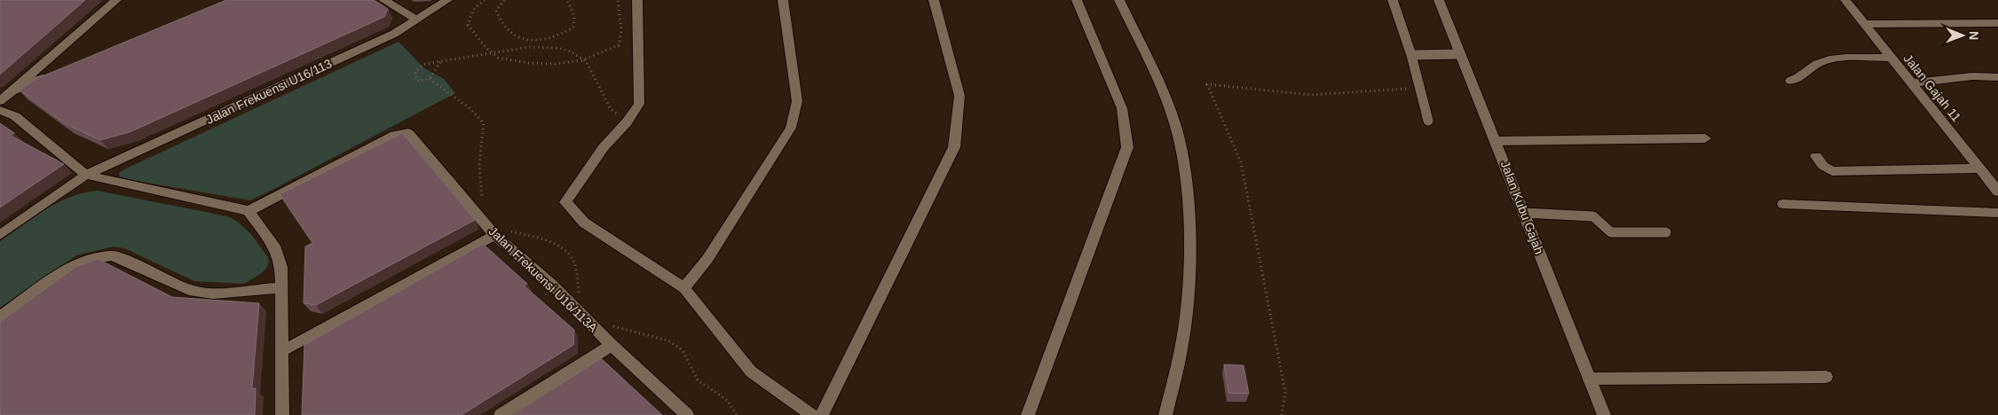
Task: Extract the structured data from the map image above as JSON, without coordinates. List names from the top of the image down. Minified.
{"streets":{"street":["Jalan Gajah 11","Jalan Frekuensi U16/113","Jalan Kubu Gajah","Jalan Frekuensi U16/113A"]},"north":"right"}
